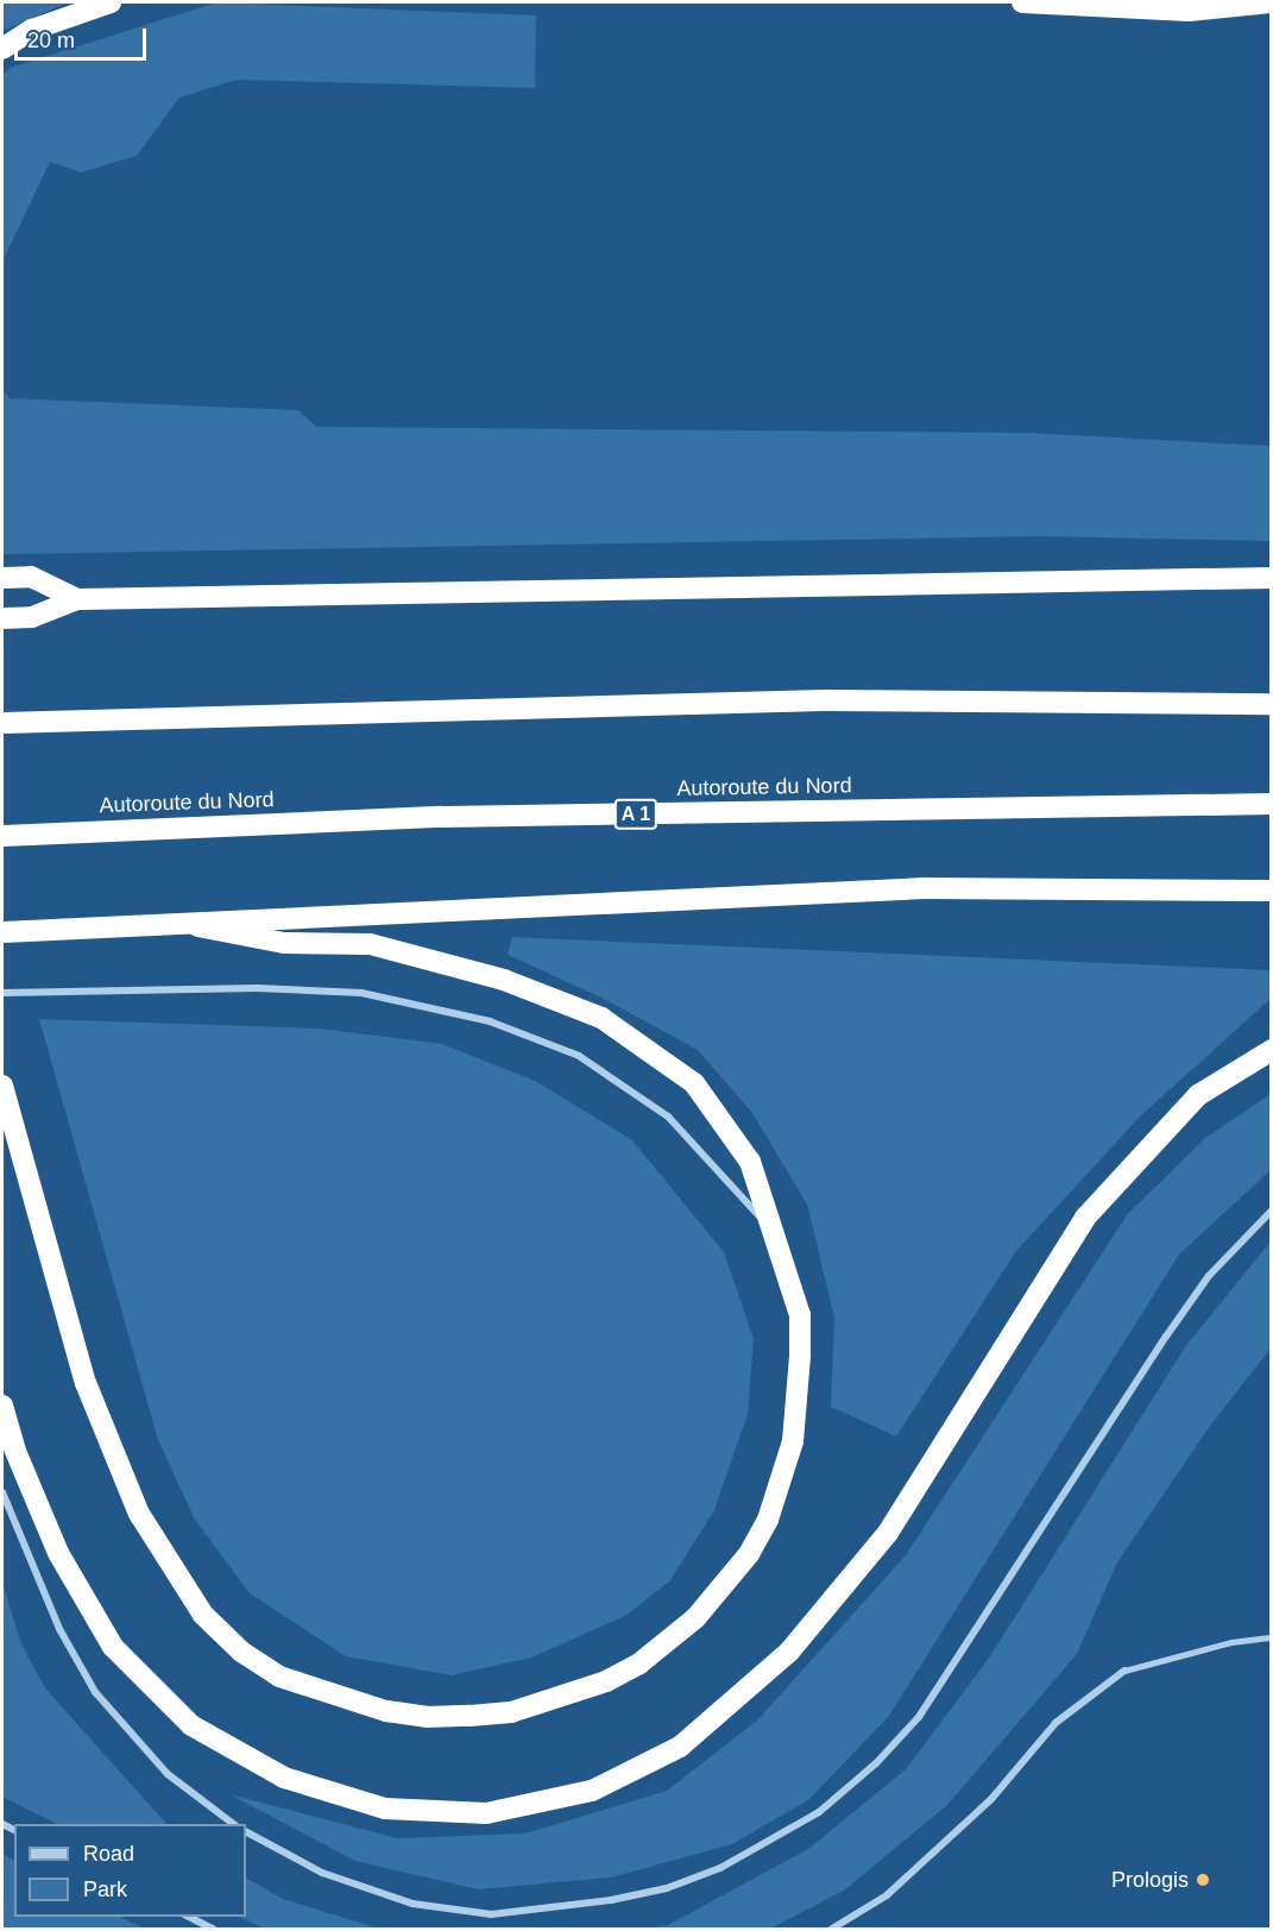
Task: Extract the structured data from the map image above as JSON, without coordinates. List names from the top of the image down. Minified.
{"streets":{"highway":["Autoroute du Nord","A 1"]},"places":["Prologis"],"legend":["Road","Park"],"scale_bar":"20 m"}
